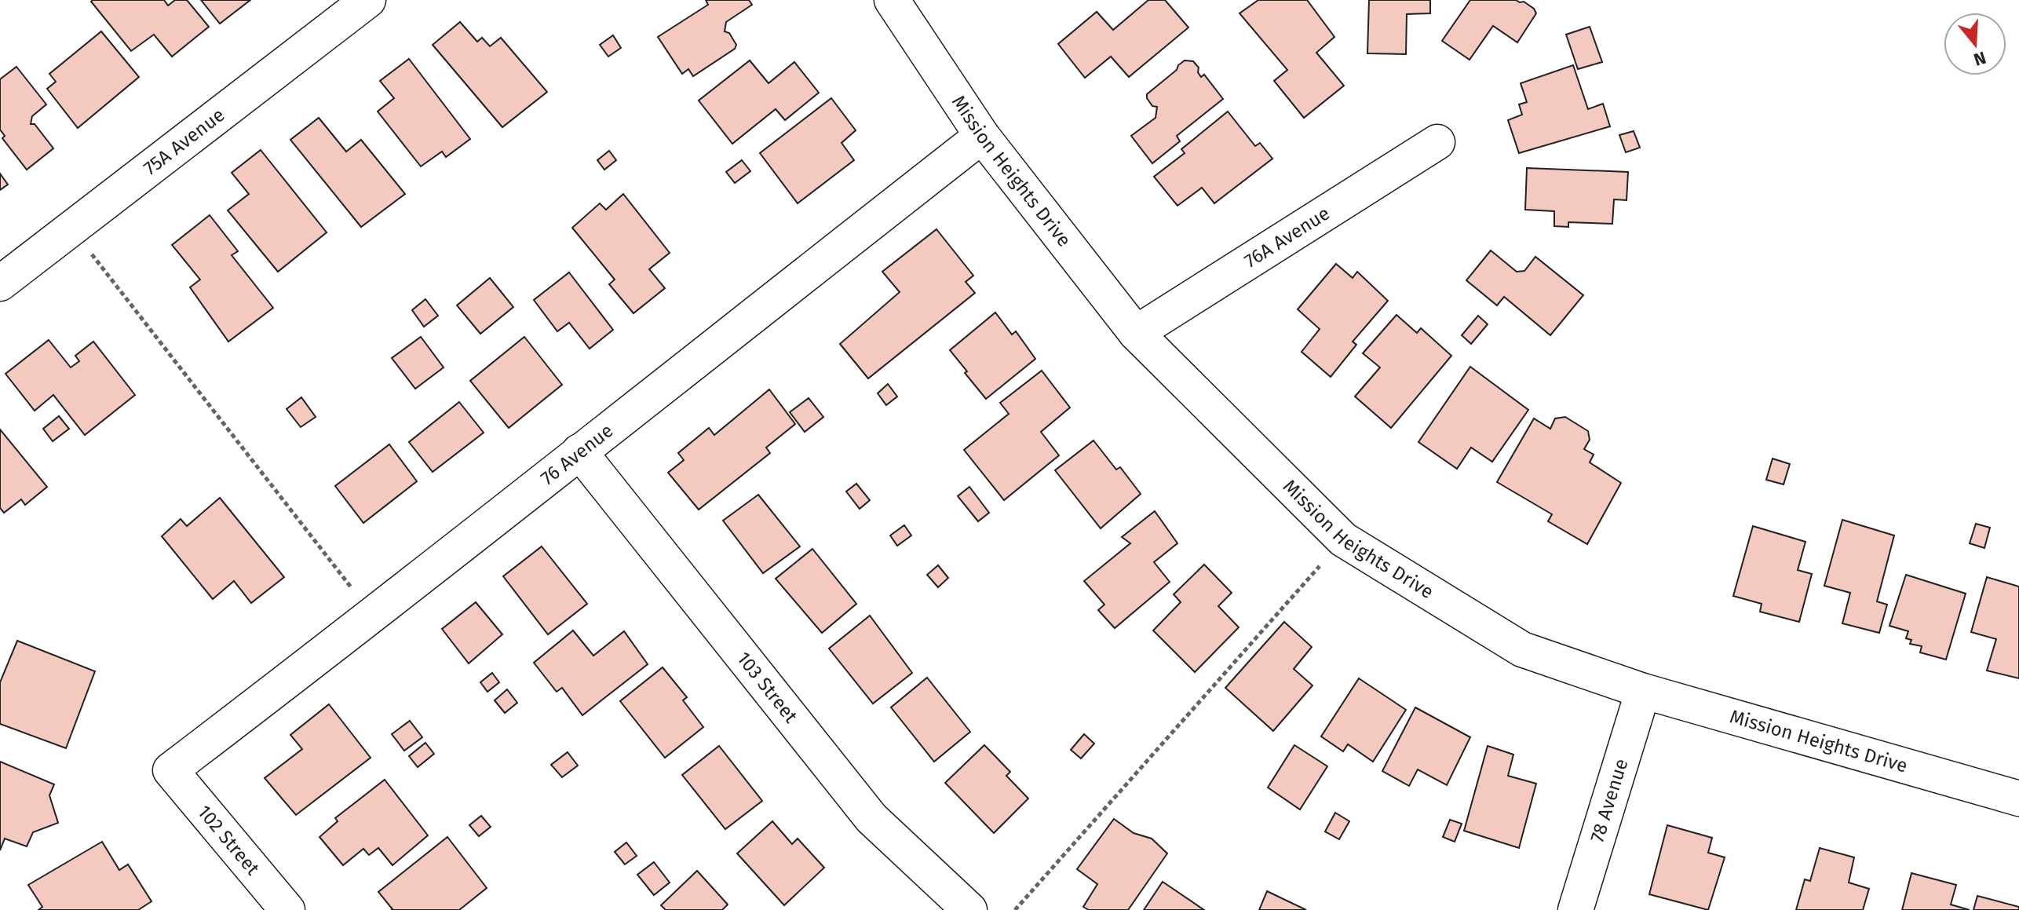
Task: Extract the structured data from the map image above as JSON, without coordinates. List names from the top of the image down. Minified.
{"streets":{"street":["75A Avenue","Mission Heights Drive","76A Avenue","76 Avenue","103 Street","78 Avenue","102 Street"]},"crossings":[["Mission Heights Drive","76A Avenue"],["Mission Heights Drive","76 Avenue"],["Mission Heights Drive","78 Avenue"],["76 Avenue","103 Street"],["76 Avenue","102 Street"]],"north":"bottom"}
